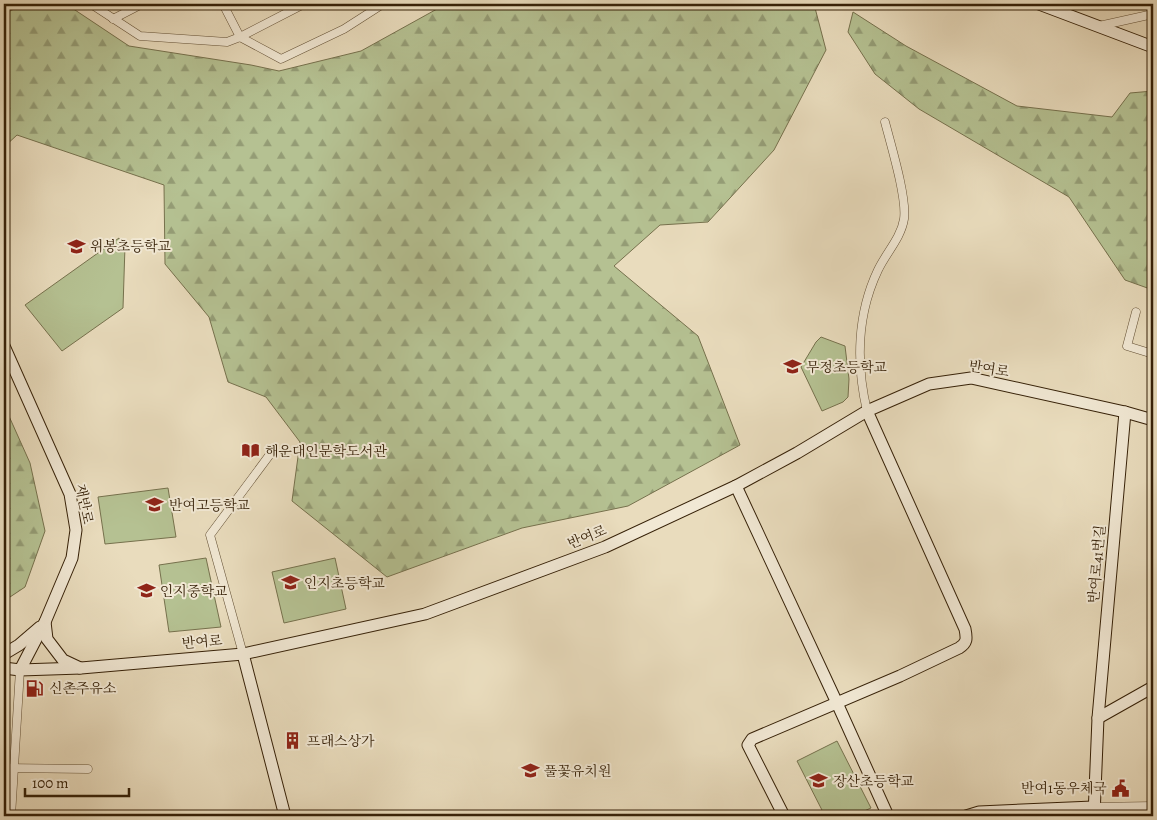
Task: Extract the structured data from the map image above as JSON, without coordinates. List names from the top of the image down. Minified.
{"streets":{"main road":["반여로","재반로","반여로41번길"]},"crossings":[["반여로","재반로"],["반여로","반여로41번길"]],"places":{"school or university":["위봉초등학교","무정초등학교","반여고등학교","인지초등학교","인지중학교","풀꽃유치원","장산초등학교"],"library":["해운대인문학도서관"],"fuel station":["신촌주유소"],"building":["프래스상가"],"public building":["반여1동우체국"]},"scale_bar":"100 m"}
